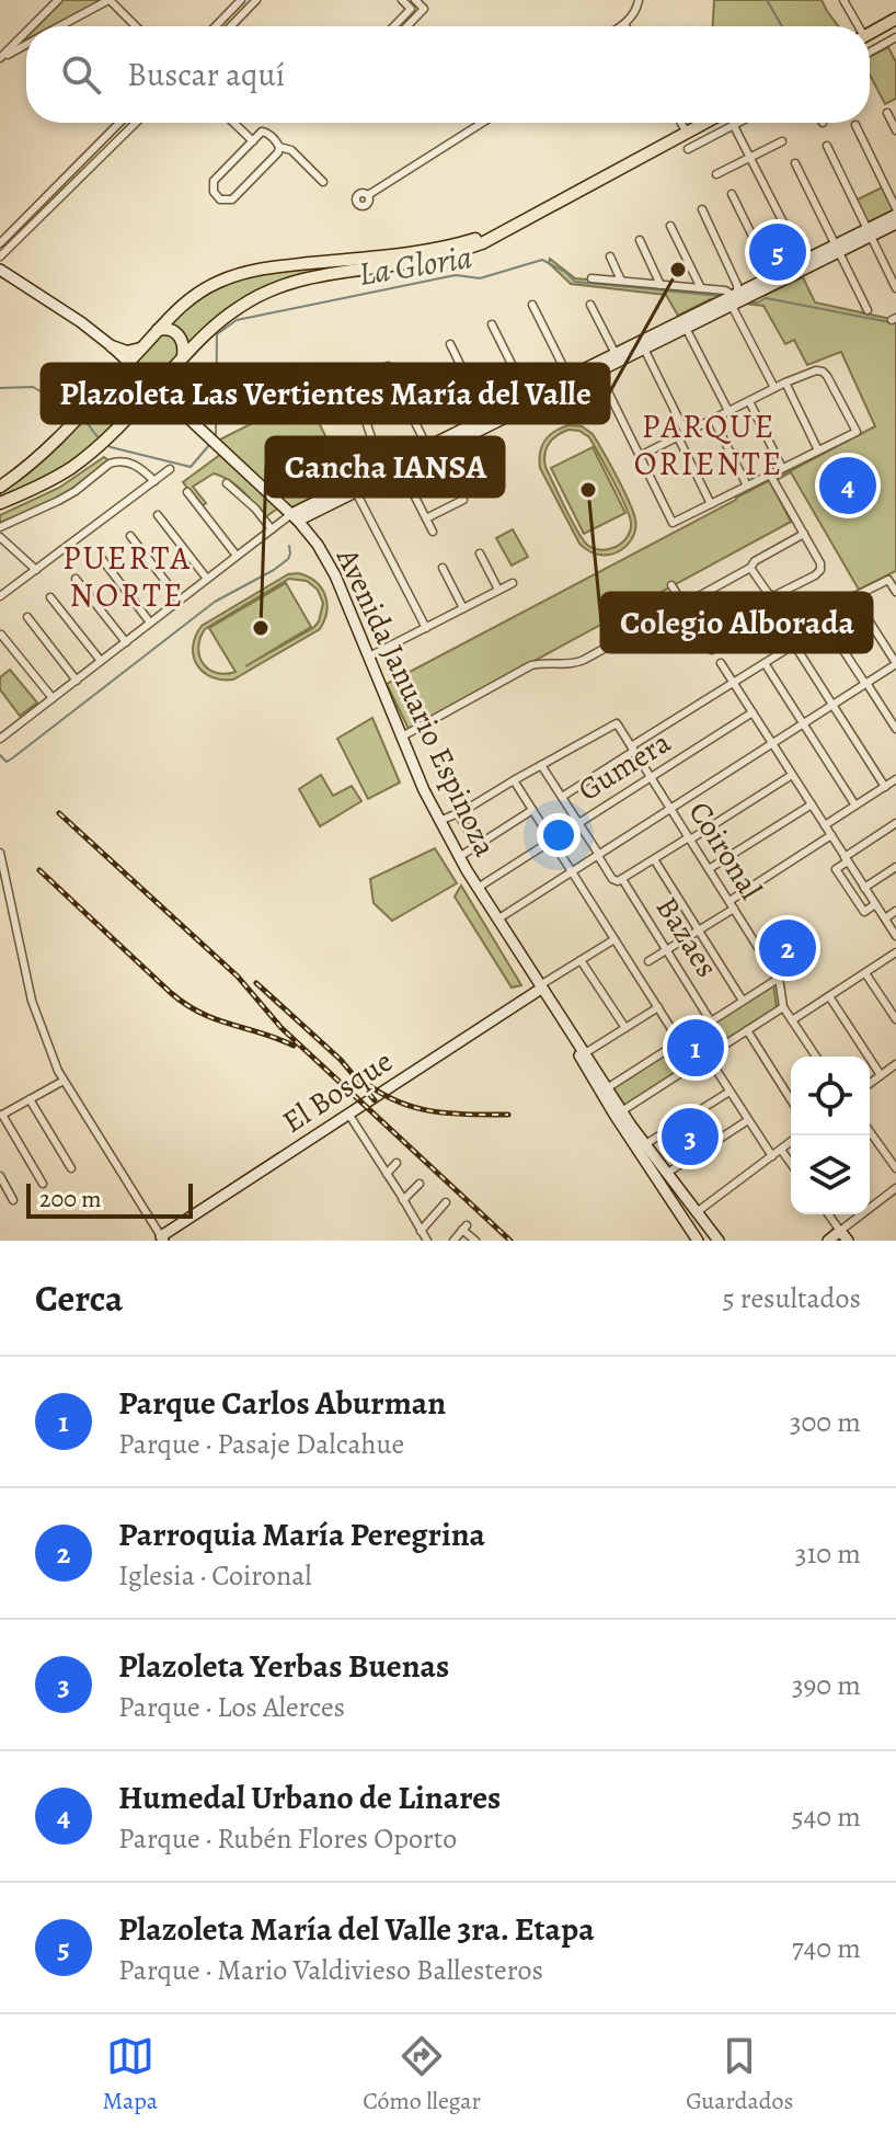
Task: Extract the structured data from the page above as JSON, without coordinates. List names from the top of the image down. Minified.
{"streets":{"street":["Avenida Januario Espinoza","Gumera","Coironal","Bazaes","El Bosque"]},"crossings":[["Avenida Januario Espinoza","Gumera"],["Avenida Januario Espinoza","El Bosque"],["Gumera","Coironal"]],"districts":["PARQUE ORIENTE","PUERTA NORTE"],"water":["La Gloria"],"places":["Plazoleta Las Vertientes María del Valle","Colegio Alborada","Cancha IANSA"],"scale_bar":"200 m","page":{"search":"Buscar aquí","pins":["5","4","2","1","3"],"scale":"200 m","heading":["Cerca","5 resultados"],"list":[{"mark":"1","name":"Parque Carlos Aburman","note":"Parque · Pasaje Dalcahue","value":"300 m"},{"mark":"2","name":"Parroquia María Peregrina","note":"Iglesia · Coironal","value":"310 m"},{"mark":"3","name":"Plazoleta Yerbas Buenas","note":"Parque · Los Alerces","value":"390 m"},{"mark":"4","name":"Humedal Urbano de Linares","note":"Parque · Rubén Flores Oporto","value":"540 m"},{"mark":"5","name":"Plazoleta María del Valle 3ra. Etapa","note":"Parque · Mario Valdivieso Ballesteros","value":"740 m"}],"nav":["Mapa","Cómo llegar","Guardados"]}}
